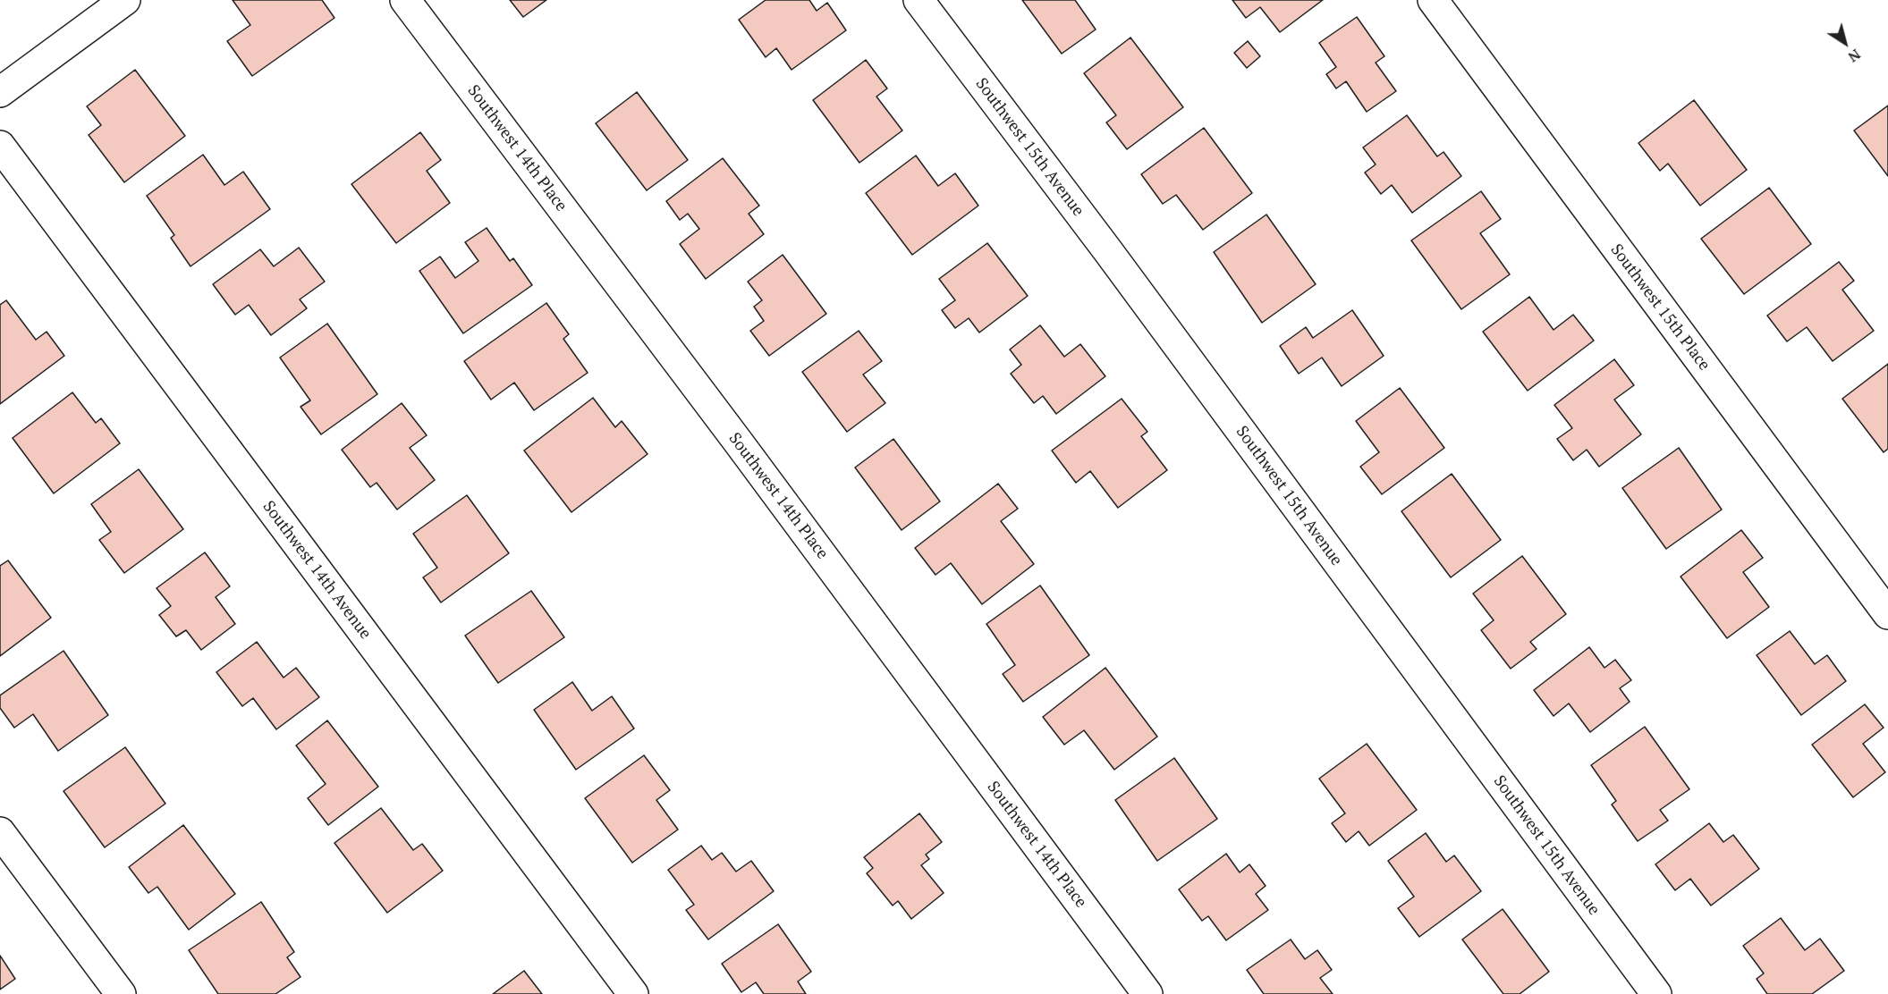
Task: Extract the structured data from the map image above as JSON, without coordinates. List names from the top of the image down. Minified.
{"streets":{"street":["Southwest 15th Avenue","Southwest 14th Place","Southwest 15th Place","Southwest 14th Avenue"]},"north":"bottom right"}
